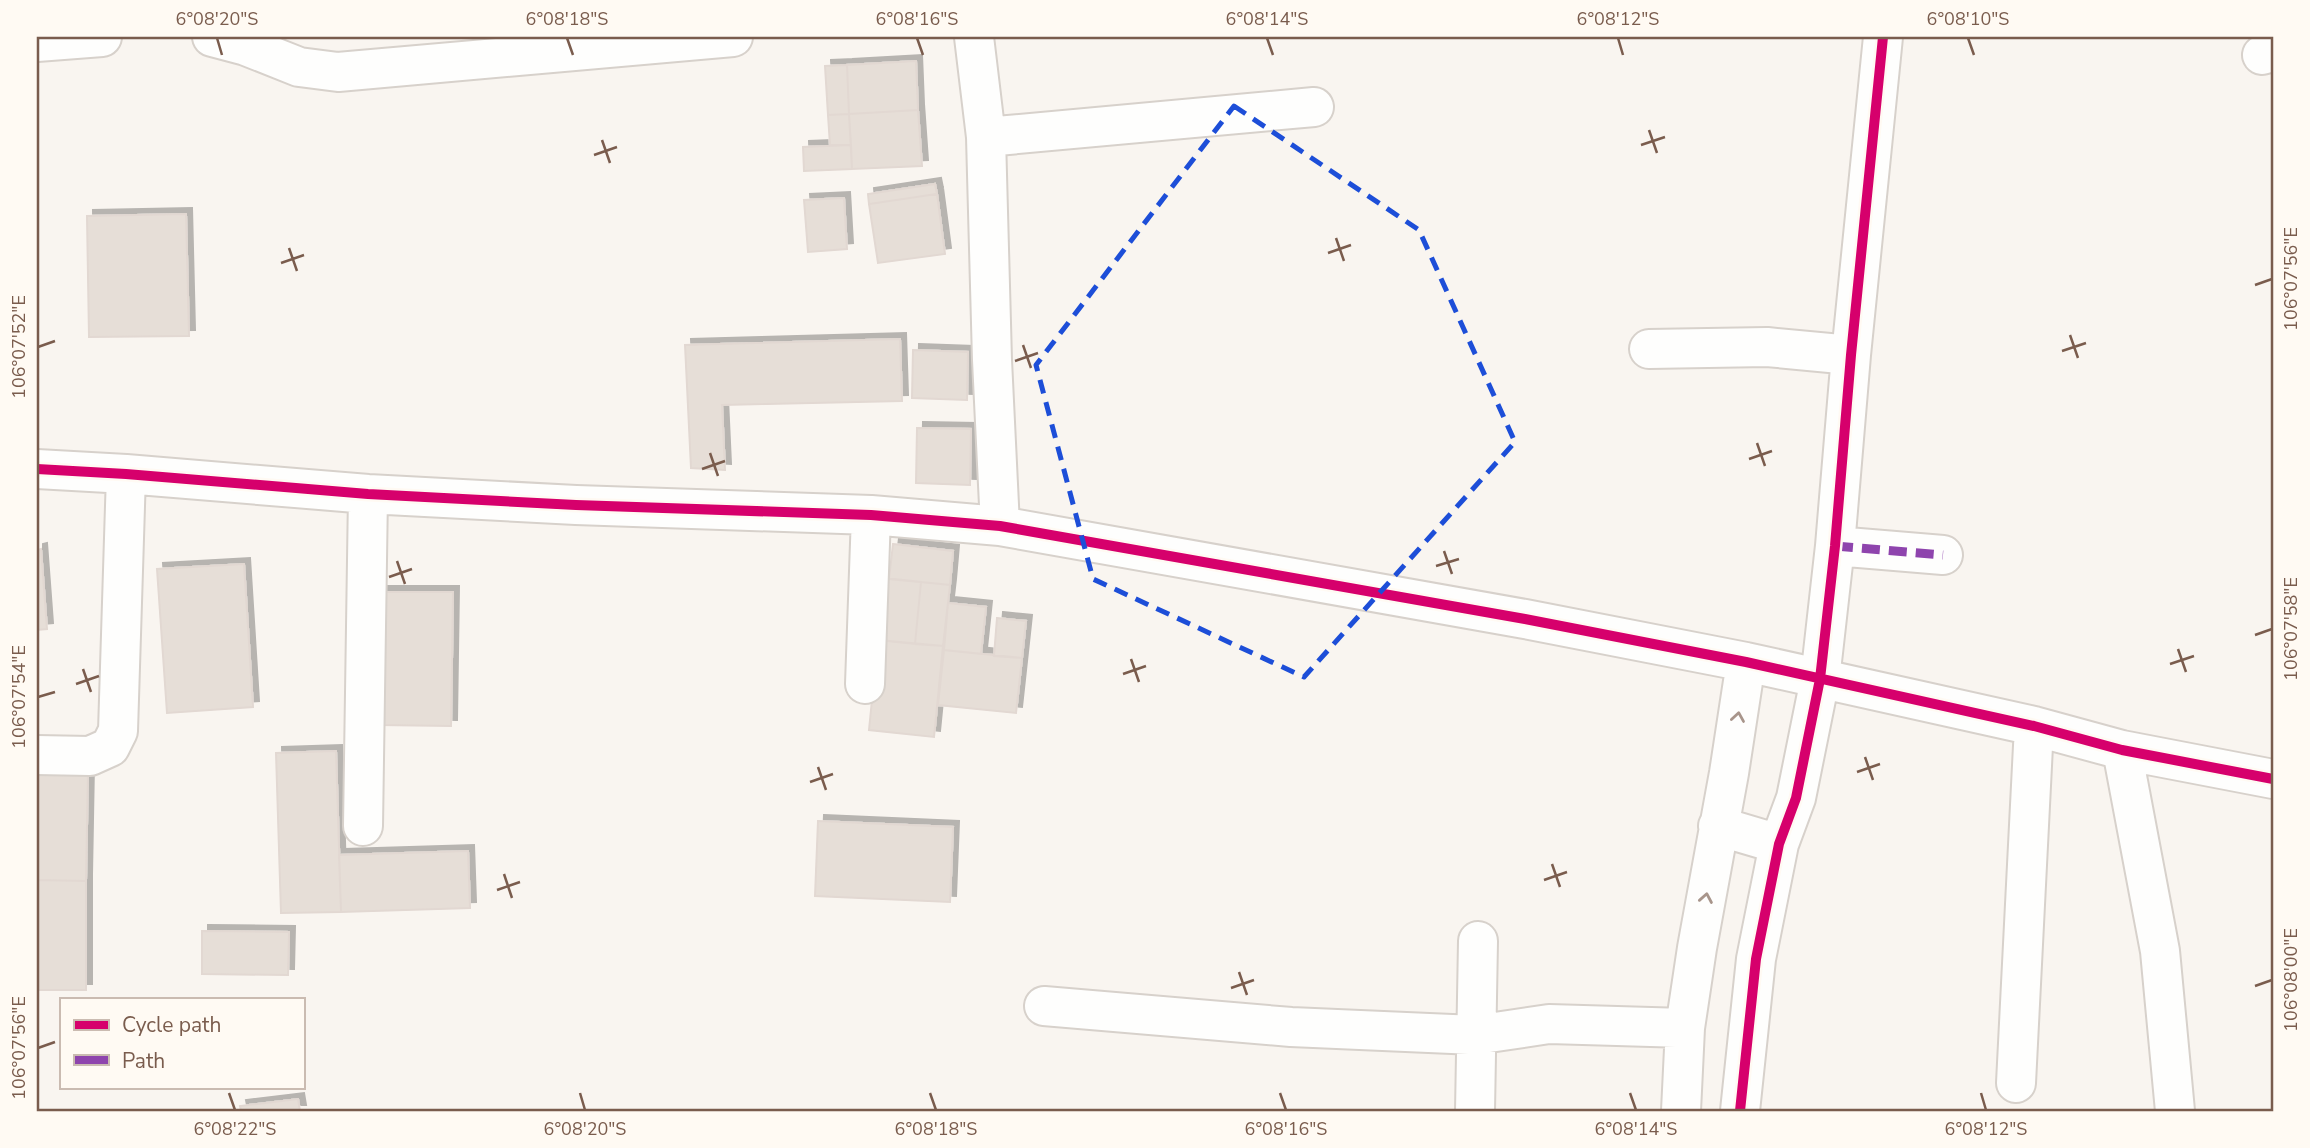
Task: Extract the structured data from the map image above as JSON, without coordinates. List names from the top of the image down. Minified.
{"legend":["Cycle path","Path"],"coordinates":["6°08'20\"S","6°08'18\"S","6°08'16\"S","6°08'14\"S","6°08'12\"S","6°08'10\"S","106°07'56\"E","106°07'52\"E","106°07'58\"E","106°07'54\"E","106°08'00\"E","6°08'22\"S"]}
